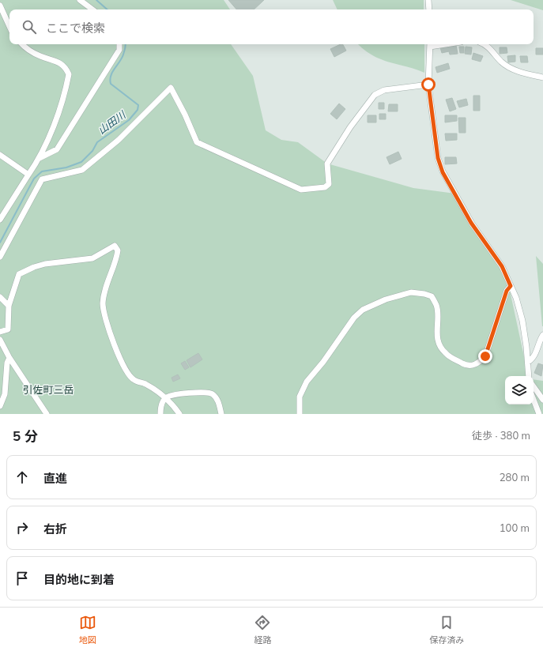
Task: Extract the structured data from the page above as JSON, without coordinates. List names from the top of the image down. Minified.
{"districts":["引佐町三岳"],"water":["山田川"],"page":{"search":"ここで検索","heading":["5 分","徒歩 · 380 m"],"list":[["直進","280 m"],["右折","100 m"],"目的地に到着"],"nav":["地図","経路","保存済み"]}}
